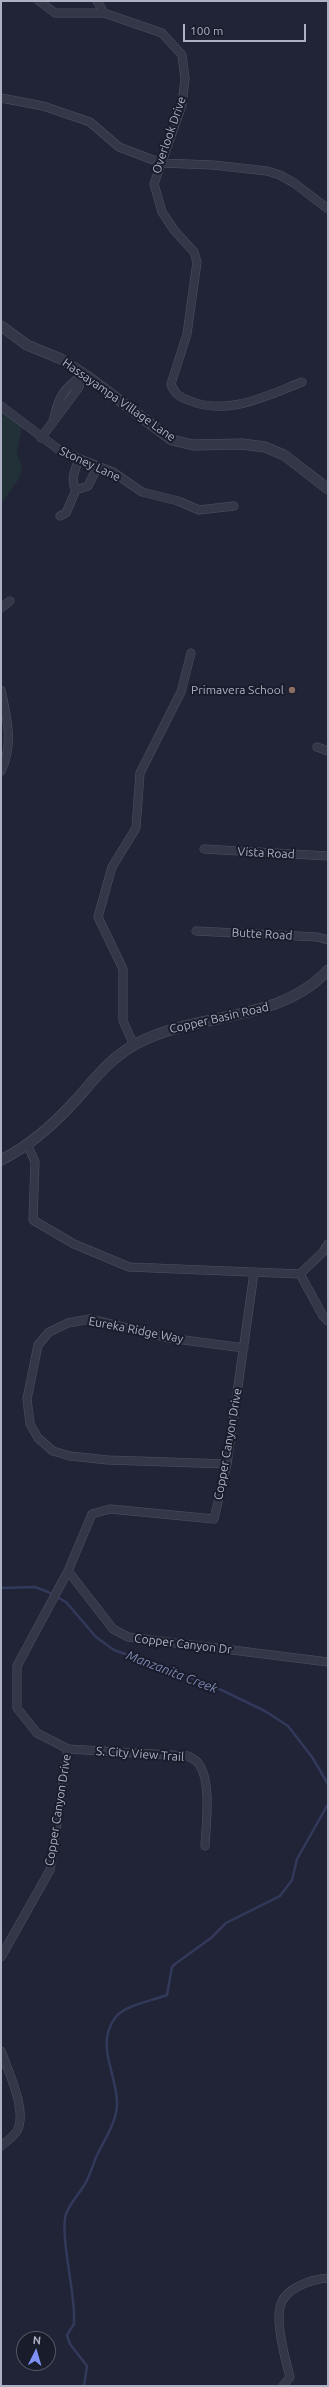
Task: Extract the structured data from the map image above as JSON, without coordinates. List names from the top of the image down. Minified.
{"streets":{"street":["Overlook Drive","Hassayampa Village Lane","Stoney Lane","Vista Road","Butte Road","Copper Basin Road","Eureka Ridge Way","Copper Canyon Drive","Copper Canyon Dr","S. City View Trail"]},"crossings":[["Eureka Ridge Way","Copper Canyon Drive"],["Copper Canyon Drive","Copper Canyon Dr"],["Copper Canyon Drive","S. City View Trail"]],"water":["Manzanita Creek"],"places":["Primavera School"],"scale_bar":"100 m","north":"top"}
